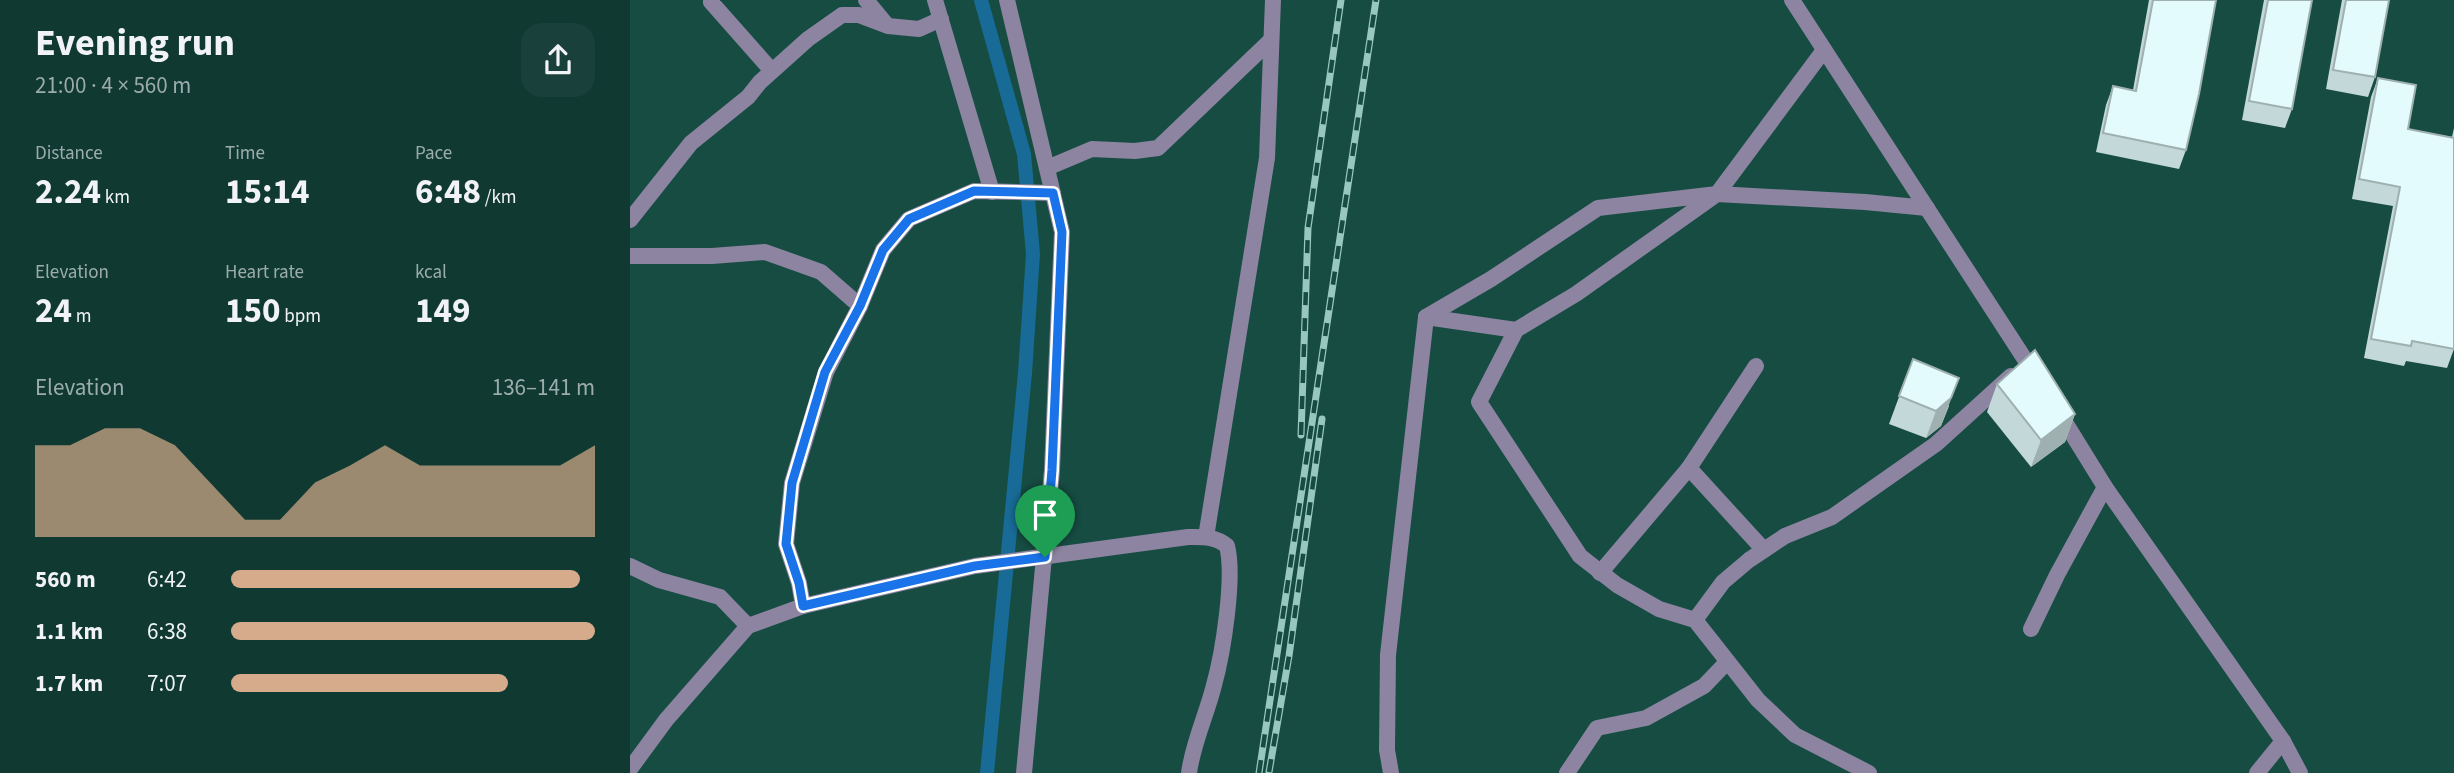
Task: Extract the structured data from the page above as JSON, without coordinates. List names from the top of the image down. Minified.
{"page":{"heading":["Evening run","21:00 · 4 × 560 m"],"stats":[["Distance","2.24 km"],["Time","15:14"],["Pace","6:48 /km"],["Elevation","24 m"],["Heart rate","150 bpm"],["kcal","149"]],"chart":["Elevation","136–141 m"],"list":[{"name":"560 m","note":"6:42"},{"name":"1.1 km","note":"6:38"},{"name":"1.7 km","note":"7:07"}]}}
